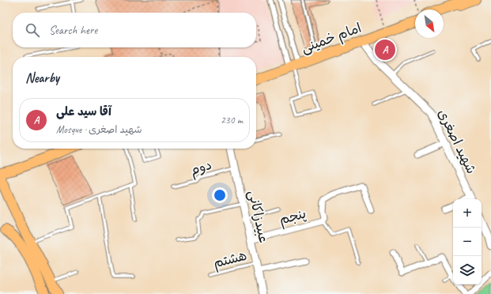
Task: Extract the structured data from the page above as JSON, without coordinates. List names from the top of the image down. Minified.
{"streets":{"main road":["امام خمینی"],"street":["شهید اصغری","عبیدزاکانی","پنجم"],"lane":["دوم","هشتم"]},"crossings":[["امام خمینی","شهید اصغری"],["دوم","عبیدزاکانی"],["عبیدزاکانی","پنجم"],["عبیدزاکانی","هشتم"]],"north":"bottom right","page":{"search":"Search here","pins":"A","heading":"Nearby","list":[{"mark":"A","name":"آقا سید علی","note":"Mosque · شهید اصغری","value":"230 m"}],"map_buttons":["+","−"]}}
